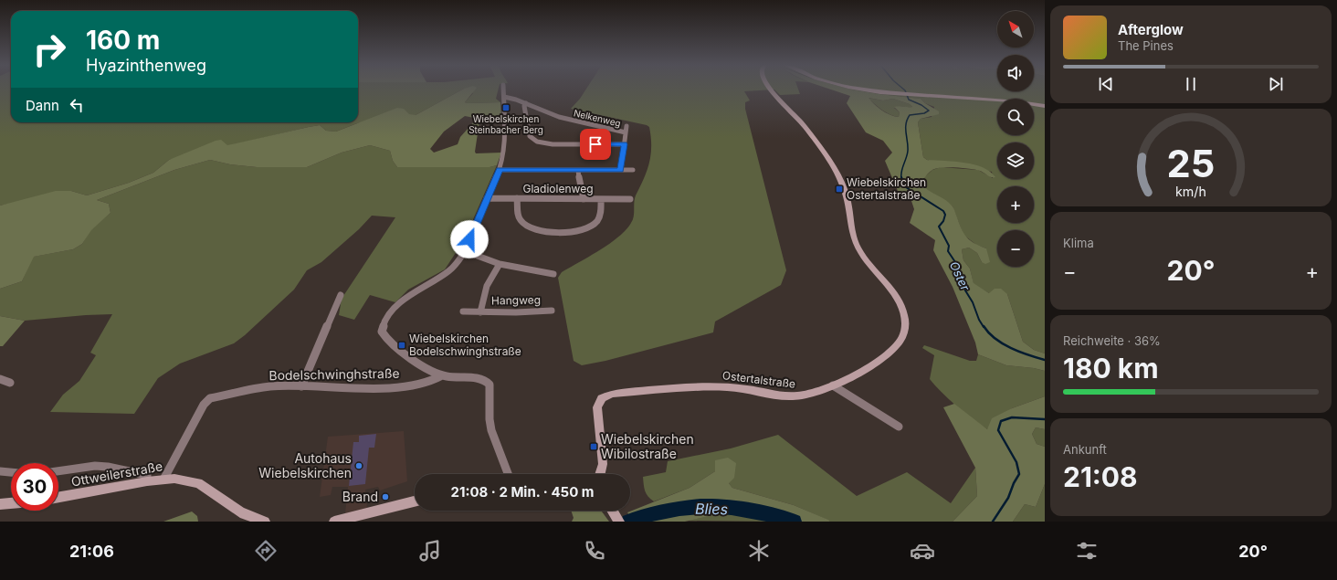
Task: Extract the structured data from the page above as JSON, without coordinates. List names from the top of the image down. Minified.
{"streets":{"main road":["Ostertalstraße","Ottweilerstraße"],"street":["Nelkenweg","Gladiolenweg","Hangweg","Bodelschwinghstraße"]},"crossings":[["Bodelschwinghstraße","Ottweilerstraße"]],"water":["Oster","Blies"],"places":{"transit":["Wiebelskirchen Steinbacher Berg","Wiebelskirchen Ostertalstraße","Wiebelskirchen Bodelschwinghstraße","Wiebelskirchen Wibilostraße"],"other":["Autohaus Wiebelskirchen","Brand"]},"north":"top left","page":{"map_buttons":["+","−"],"turn":["160 m","Hyazinthenweg"],"song":["Afterglow","The Pines"],"then":"Dann","tile":["Klima",["Reichweite · 36%","180 km"],["Ankunft","21:08"]],"heat":["−","20°","+"],"limit":"30","trip":"21:08 · 2 Min. · 450 m","tabs":["21:06","20°"],"gauge":["25","km/h"]}}
